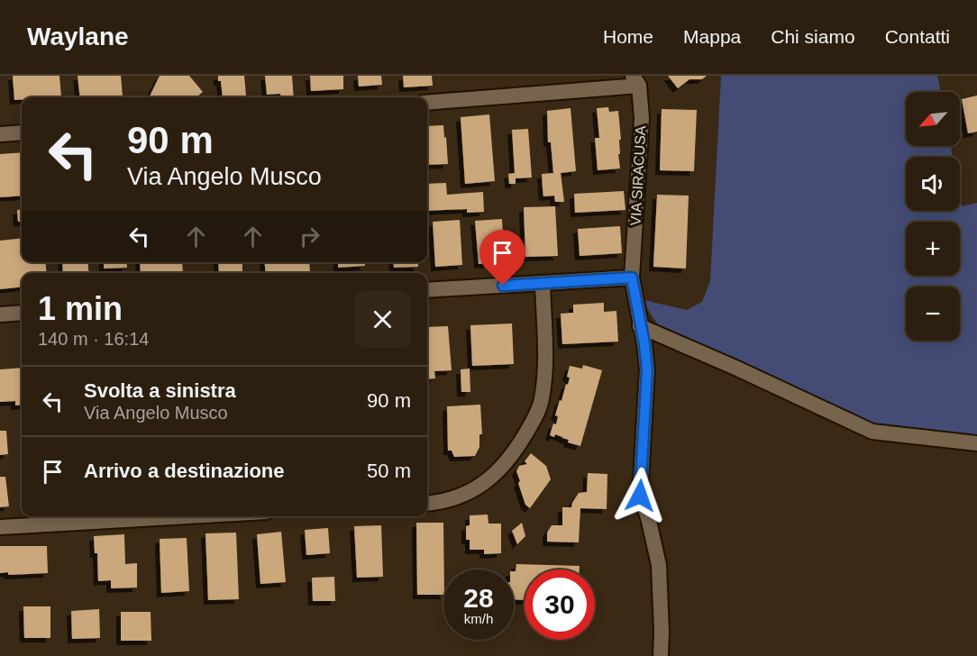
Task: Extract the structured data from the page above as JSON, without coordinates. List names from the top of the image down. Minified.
{"streets":{"street":["VIA SIRACUSA"]},"north":"bottom left","page":{"header":"Waylane","nav":["Home","Mappa","Chi siamo","Contatti"],"map_buttons":["+","−"],"turn":["90 m","Via Angelo Musco"],"heading":["1 min","140 m · 16:14"],"list":[{"name":"Svolta a sinistra","note":"Via Angelo Musco","value":"90 m"},{"name":"Arrivo a destinazione","value":"50 m"}],"speed":"28 km/h","limit":"30"}}
